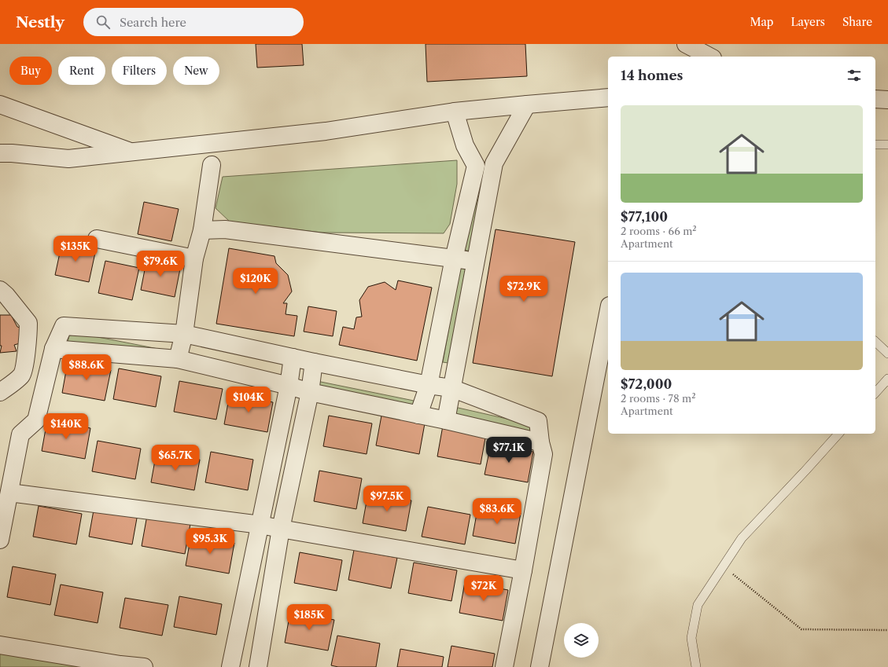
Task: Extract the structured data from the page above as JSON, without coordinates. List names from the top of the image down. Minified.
{"page":{"header":"Nestly","search":"Search here","nav":["Map","Layers","Share"],"chip":["Buy","Rent","Filters","New"],"heading":"14 homes","list":[{"name":"$77,100","note":"2 rooms · 66 m² · Apartment"},{"name":"$72,000","note":"2 rooms · 78 m² · Apartment"}],"price":["$135K","$79.6K","$120K","$72.9K","$88.6K","$104K","$140K","$77.1K","$65.7K","$97.5K","$83.6K","$95.3K","$72K","$185K"]}}
